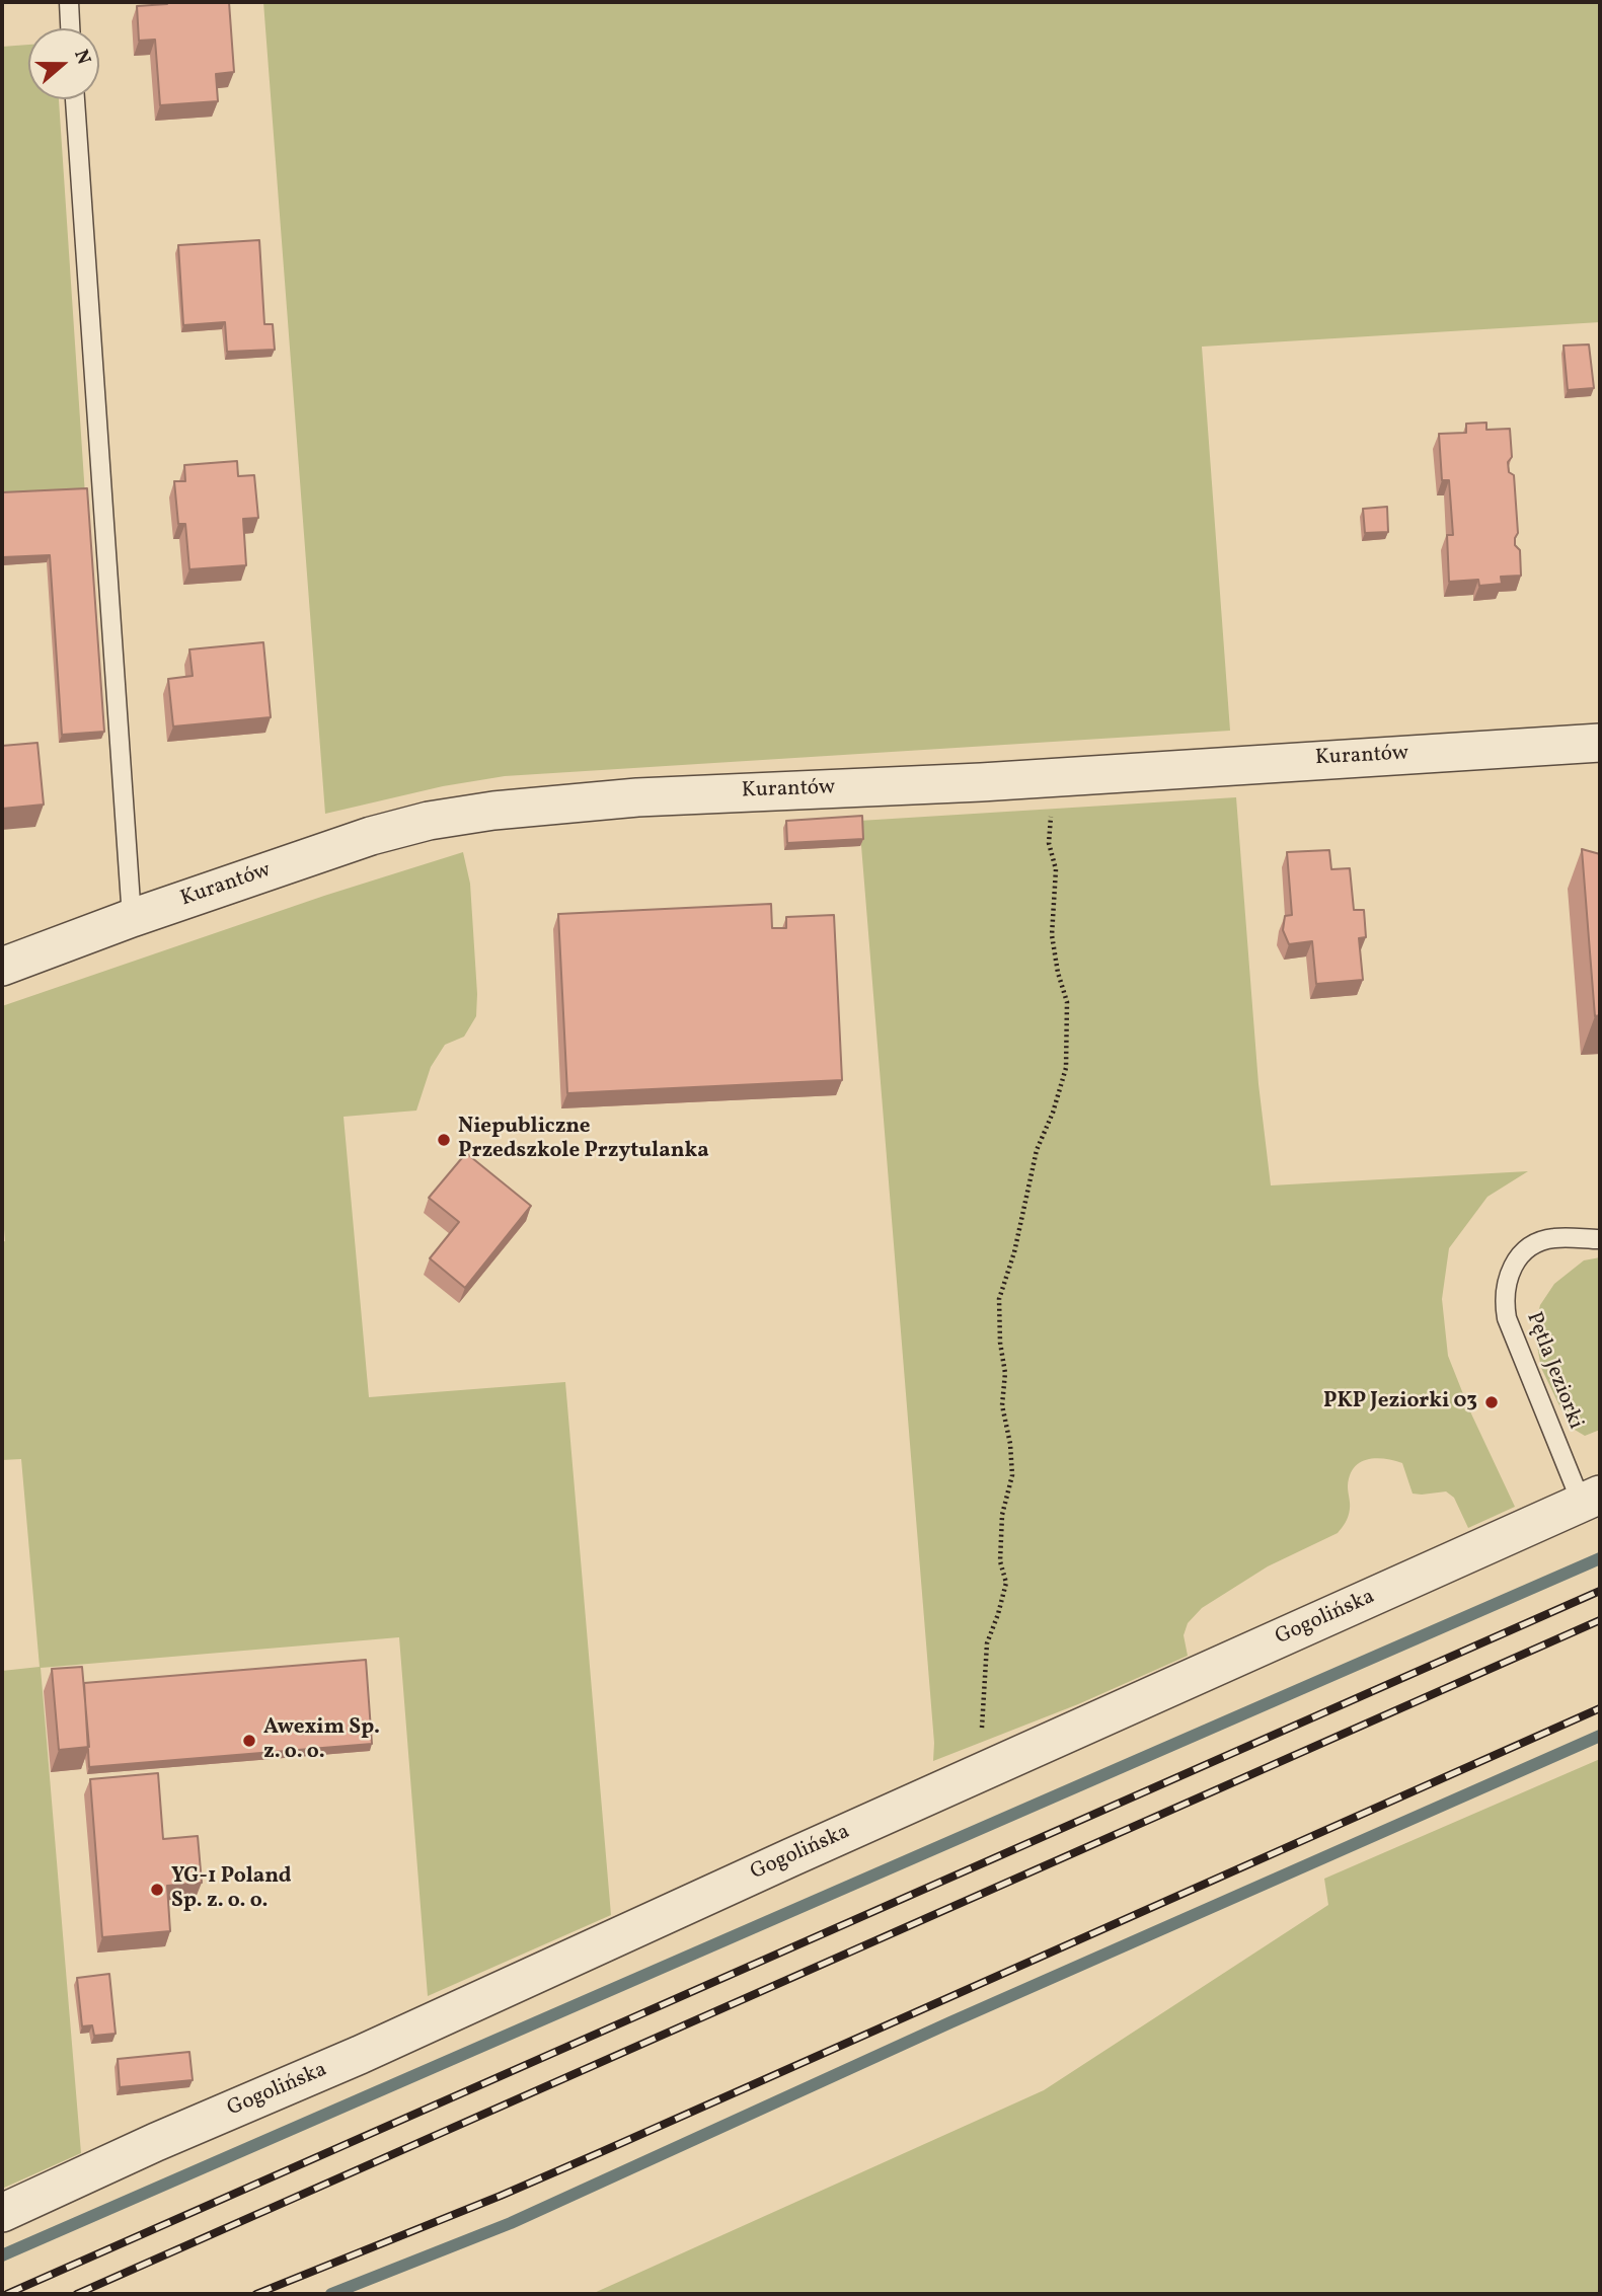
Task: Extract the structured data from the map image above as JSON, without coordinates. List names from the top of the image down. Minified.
{"streets":{"street":["Kurantów","Gogolińska"],"lane":["Pętla Jeziorki"]},"crossings":[["Pętla Jeziorki","Gogolińska"]],"places":["Niepubliczne Przedszkole Przytulanka","PKP Jeziorki 03","Awexim Sp. z. o. o.","YG-1 Poland Sp. z. o. o."],"north":"right"}
